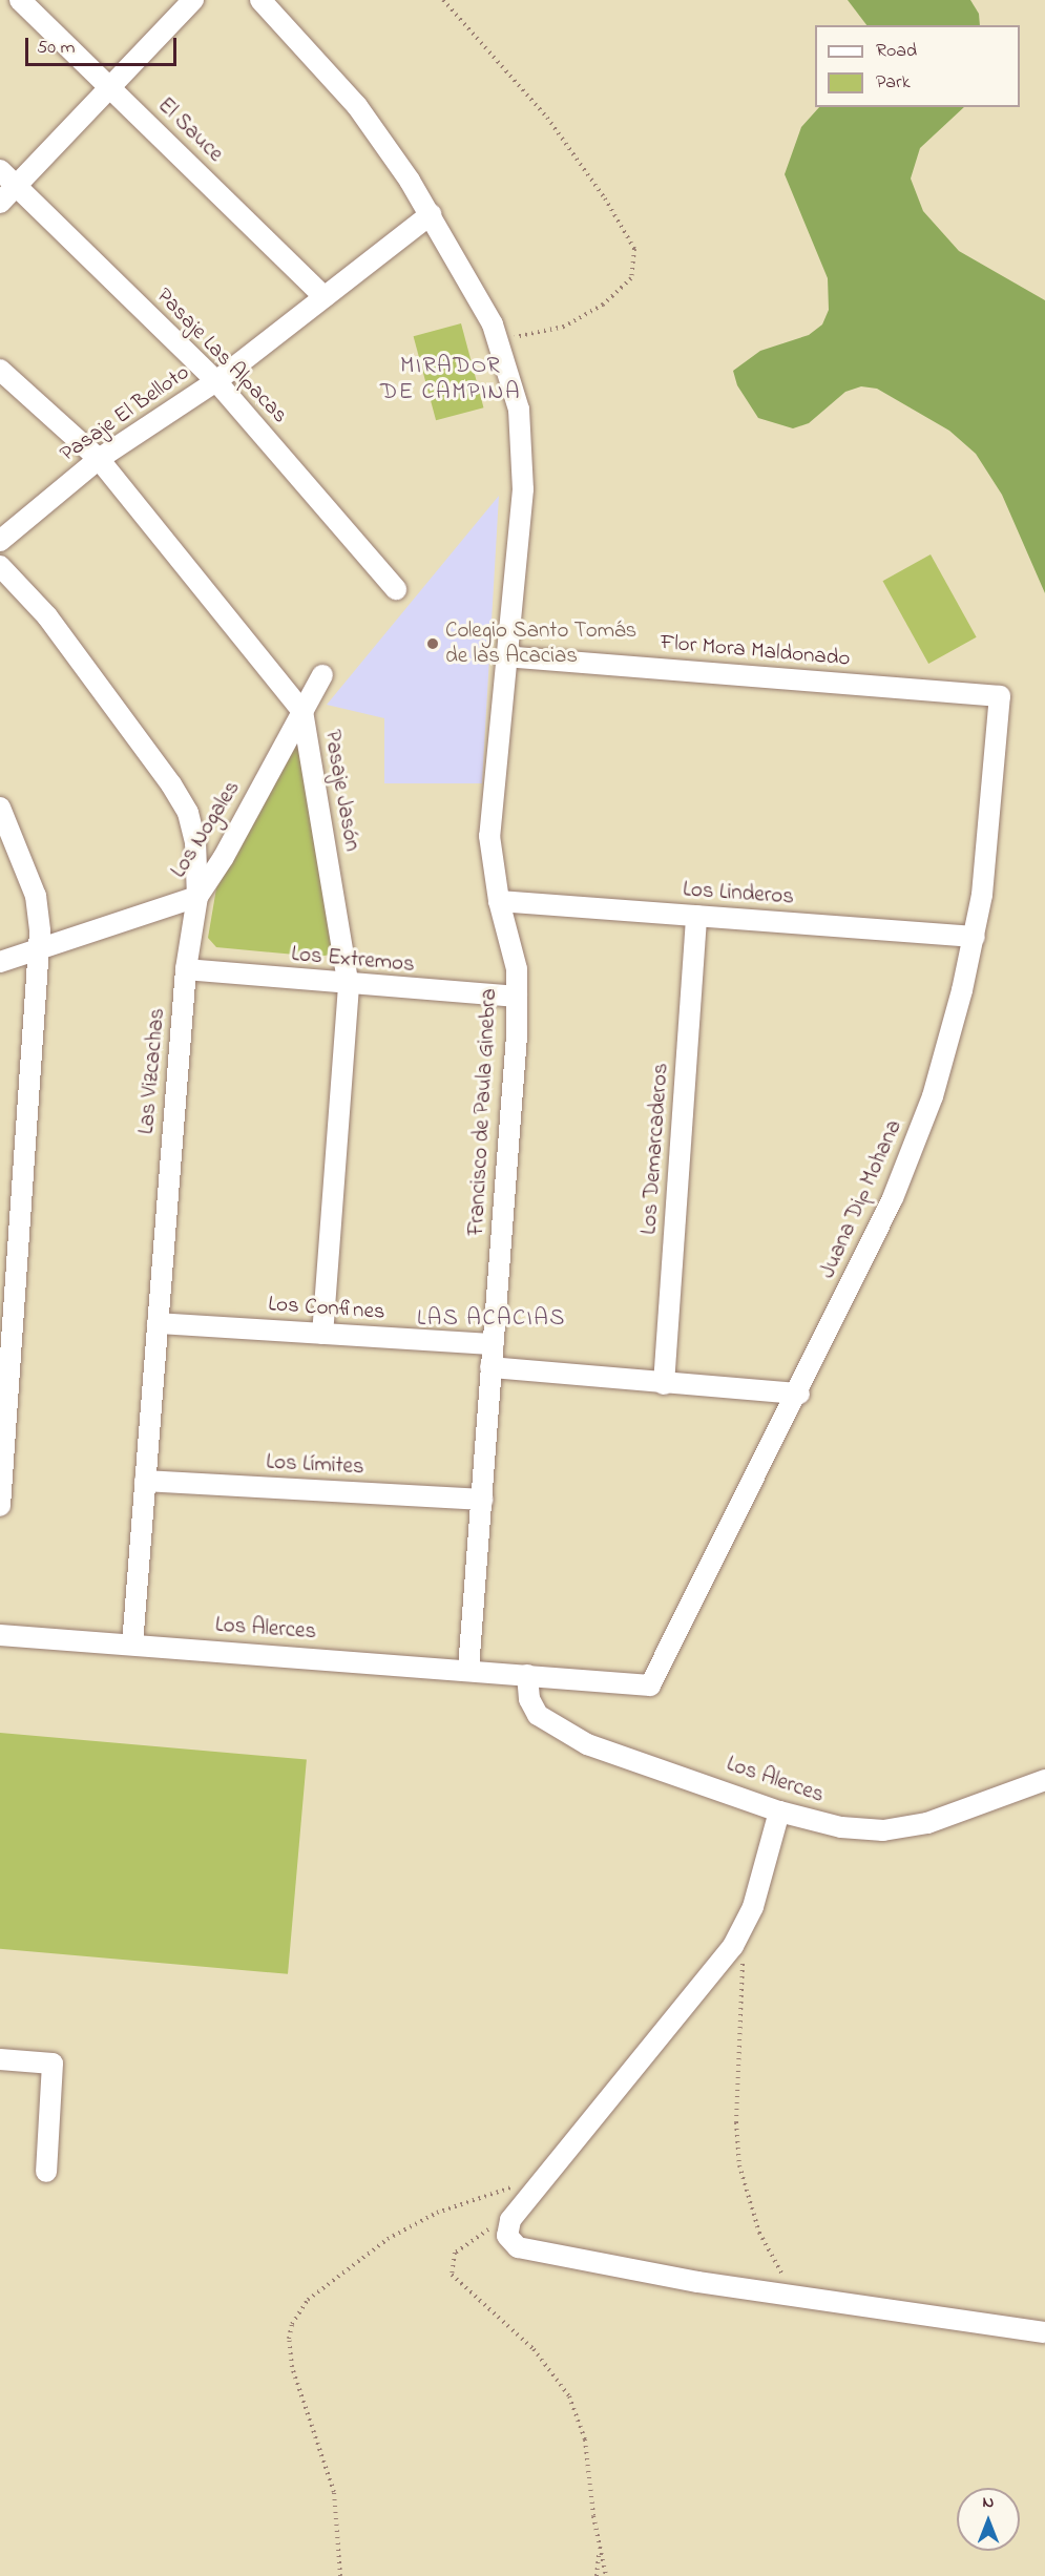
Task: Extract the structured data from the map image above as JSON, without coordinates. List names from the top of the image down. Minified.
{"streets":{"street":["El Sauce","Pasaje Las Alpacas","Pasaje El Belloto","Flor Mora Maldonado","Pasaje Jasón","Los Nogales","Los Linderos","Los Extremos","Las Vizcachas","Francisco de Paula Ginebra","Los Demarcaderos","Juana Dip Mohana","Los Confines","Los Límites","Los Alerces"]},"crossings":[["El Sauce","Pasaje El Belloto"],["Pasaje Las Alpacas","Pasaje El Belloto"],["Pasaje El Belloto","Pasaje Jasón"],["Pasaje El Belloto","Francisco de Paula Ginebra"],["Flor Mora Maldonado","Francisco de Paula Ginebra"],["Flor Mora Maldonado","Juana Dip Mohana"],["Pasaje Jasón","Los Nogales"],["Pasaje Jasón","Los Extremos"],["Pasaje Jasón","Los Confines"],["Los Nogales","Las Vizcachas"],["Los Linderos","Francisco de Paula Ginebra"],["Los Linderos","Los Demarcaderos"],["Los Linderos","Juana Dip Mohana"],["Los Extremos","Las Vizcachas"],["Los Extremos","Francisco de Paula Ginebra"],["Las Vizcachas","Los Confines"],["Las Vizcachas","Los Límites"],["Las Vizcachas","Los Alerces"],["Francisco de Paula Ginebra","Los Confines"],["Francisco de Paula Ginebra","Los Límites"],["Francisco de Paula Ginebra","Los Alerces"],["Juana Dip Mohana","Los Alerces"]],"districts":["MIRADOR DE CAMPINA","LAS ACACIAS"],"places":["Colegio Santo Tomás de las Acacias"],"legend":["Road","Park"],"scale_bar":"50 m","north":"top"}
